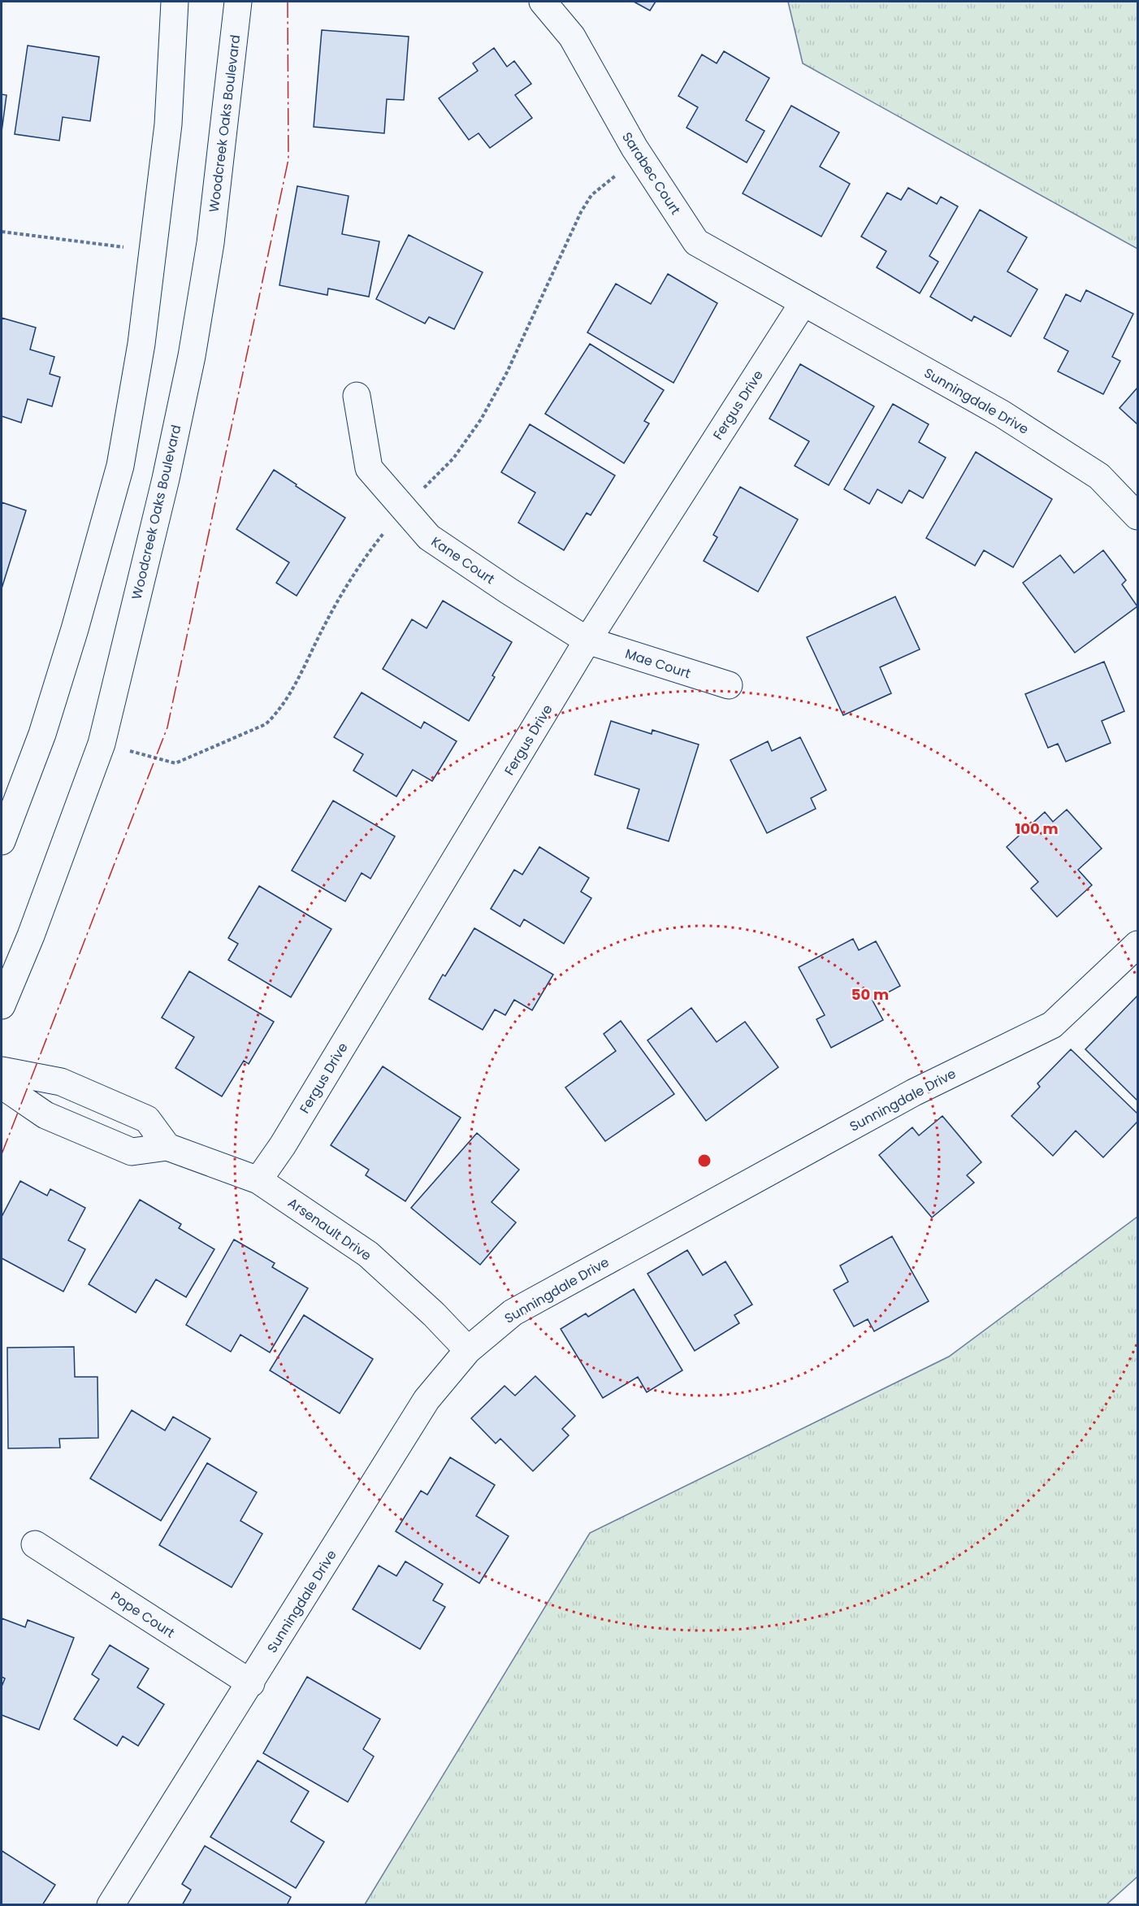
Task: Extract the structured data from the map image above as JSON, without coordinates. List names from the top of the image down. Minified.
{"streets":{"street":["Woodcreek Oaks Boulevard","Sarabec Court","Sunningdale Drive","Fergus Drive","Kane Court","Mae Court","Arsenault Drive","Pope Court"]},"crossings":[["Sarabec Court","Sunningdale Drive"],["Sarabec Court","Fergus Drive"],["Sunningdale Drive","Fergus Drive"],["Sunningdale Drive","Arsenault Drive"],["Sunningdale Drive","Pope Court"],["Fergus Drive","Kane Court"],["Fergus Drive","Mae Court"],["Fergus Drive","Arsenault Drive"],["Kane Court","Mae Court"]],"rings":["100 m","50 m"]}
